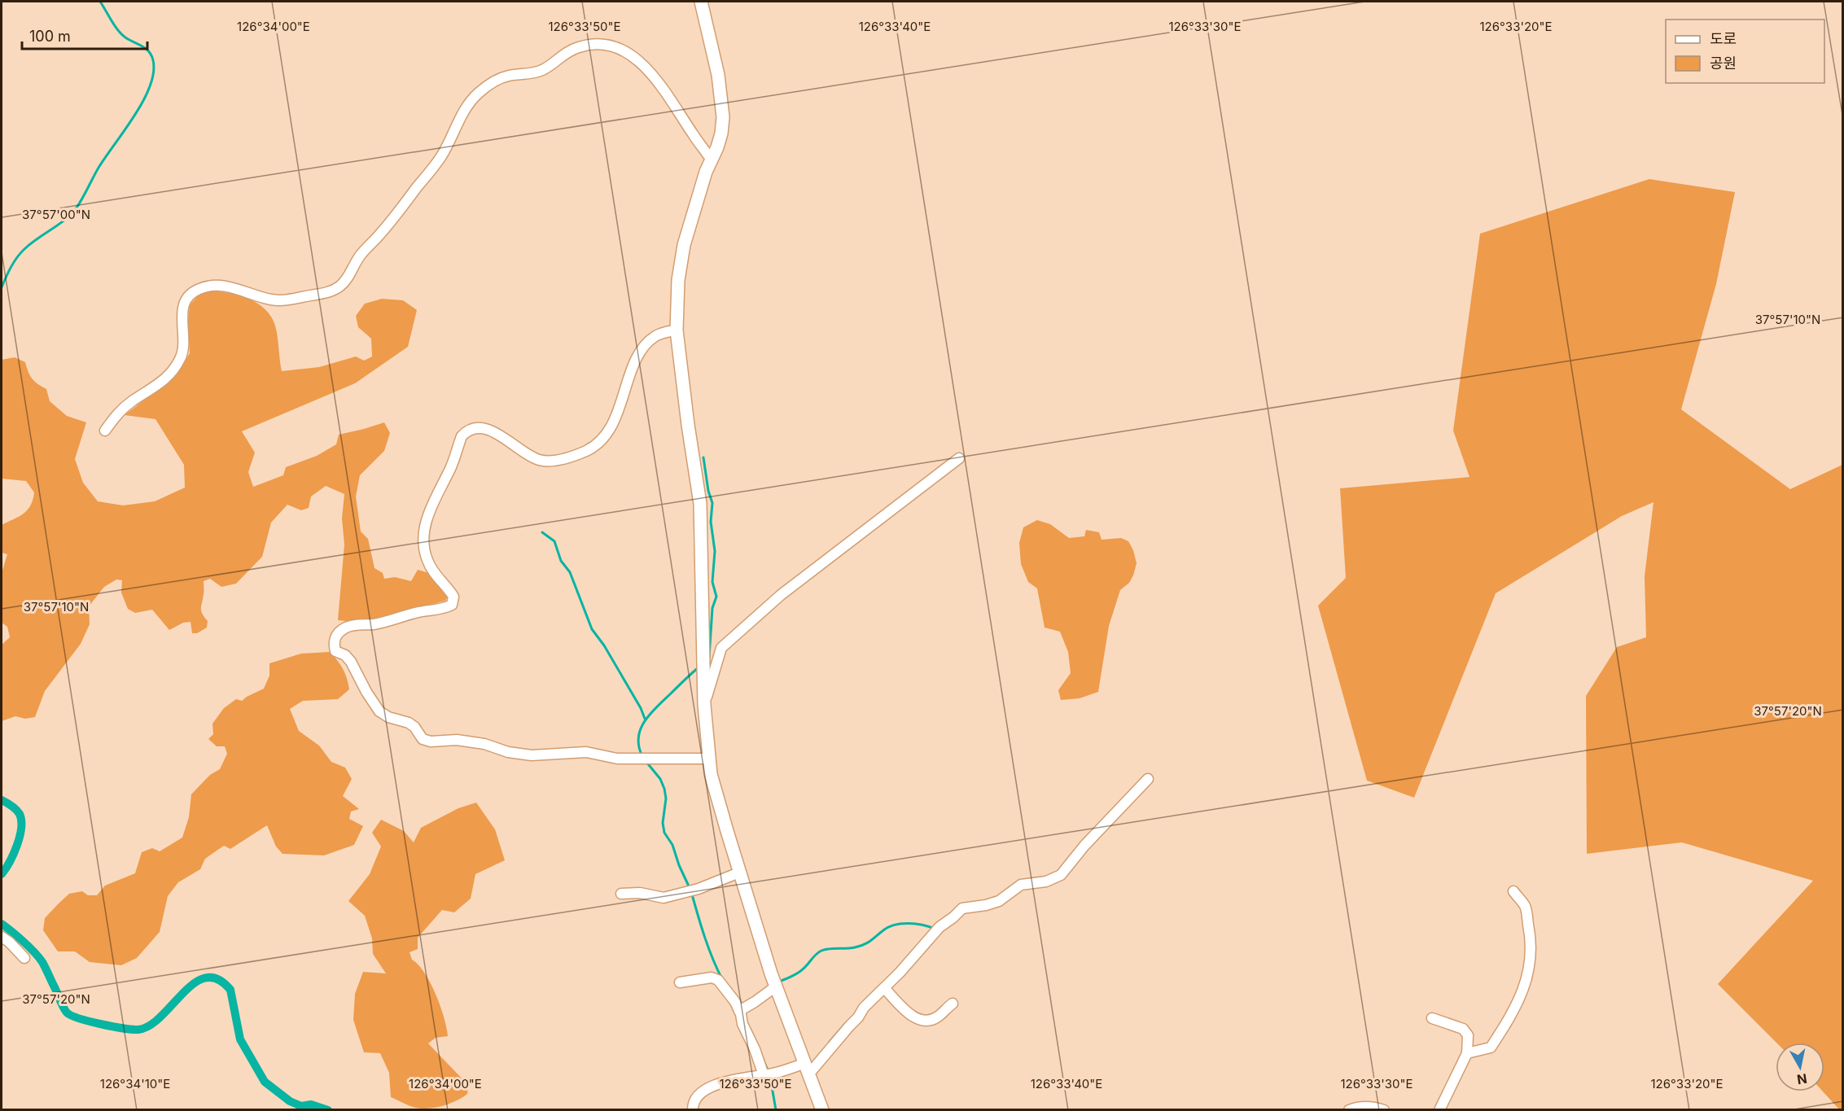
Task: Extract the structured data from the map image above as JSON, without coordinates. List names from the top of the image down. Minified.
{"legend":["도로","공원"],"scale_bar":"100 m","north":"bottom","coordinates":["126°34'00\"E","126°33'40\"E","126°33'50\"E","126°33'30\"E","126°33'20\"E","37°57'00\"N","37°57'10\"N","37°57'20\"N","126°34'10\"E"]}
